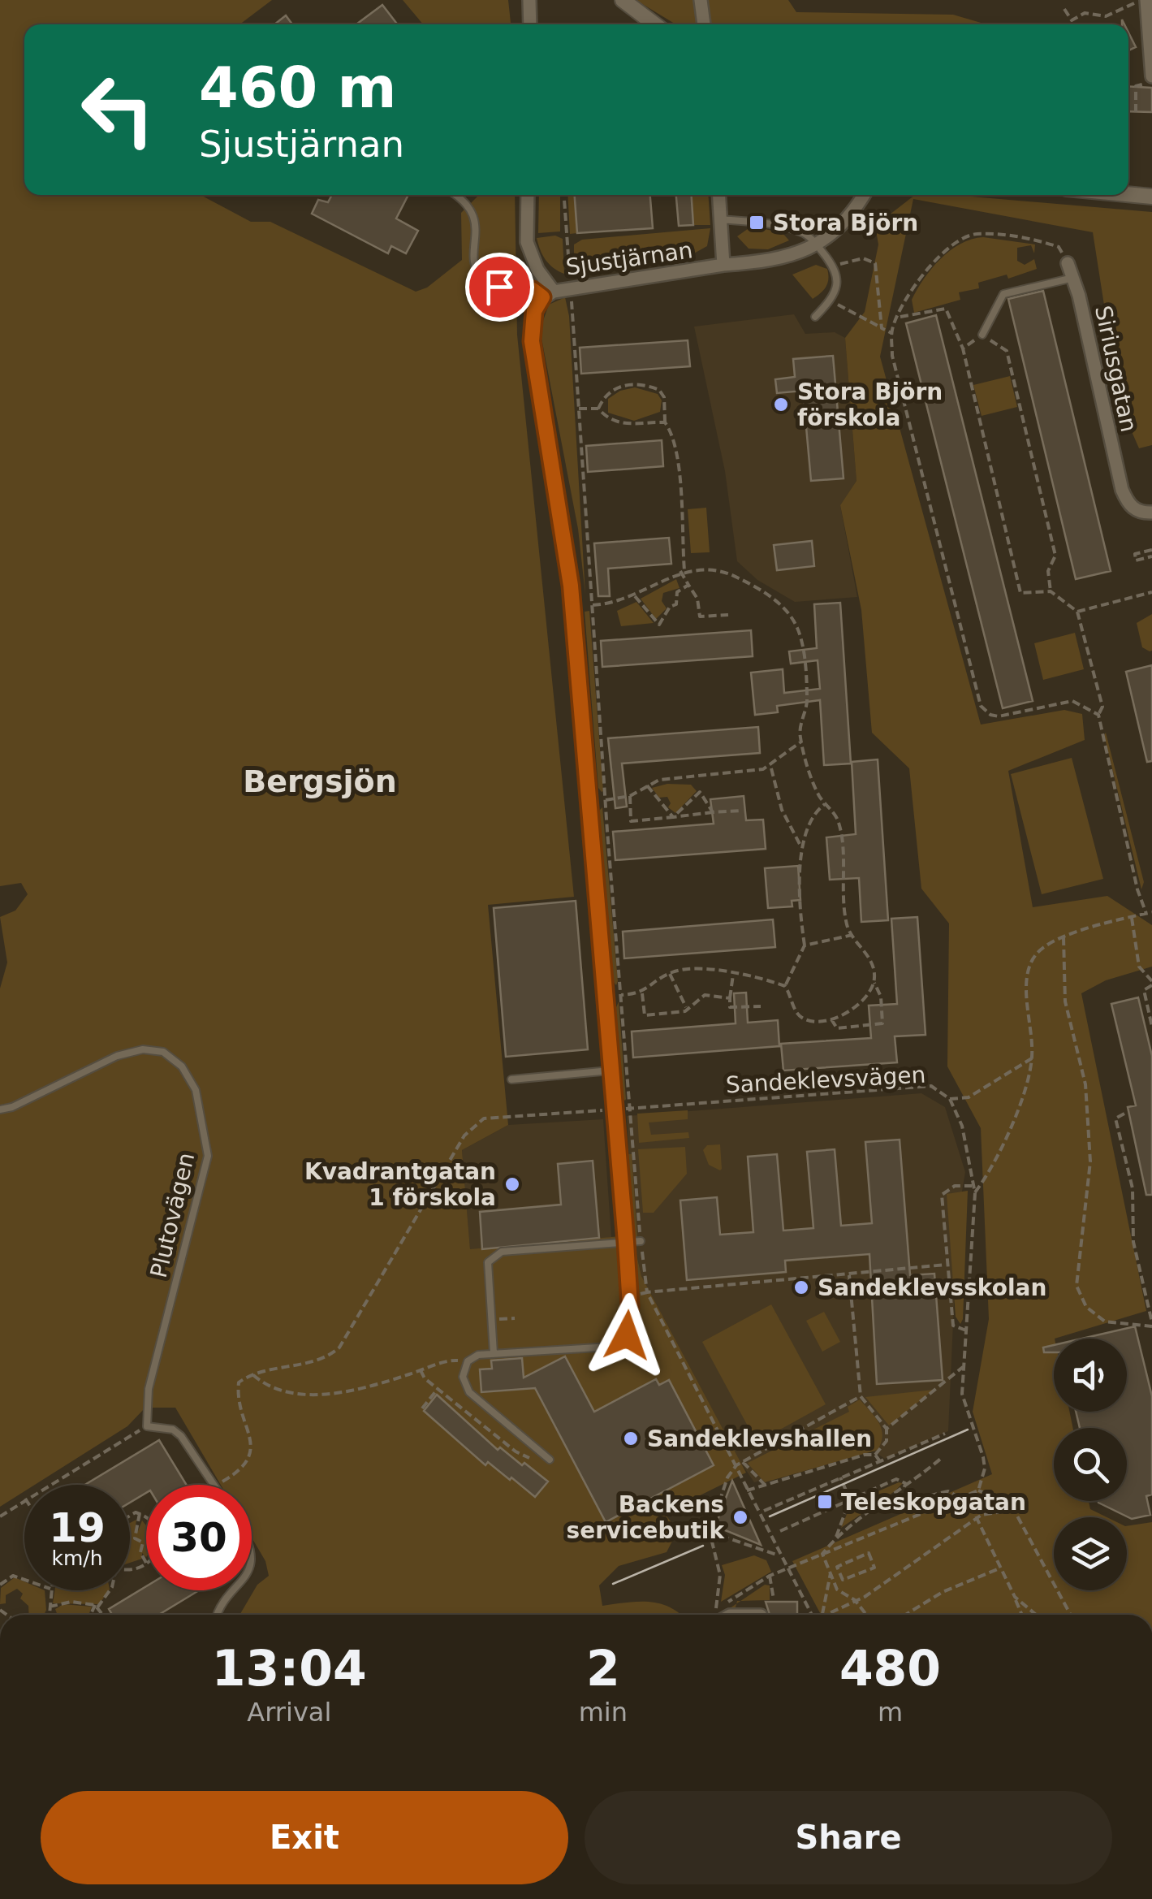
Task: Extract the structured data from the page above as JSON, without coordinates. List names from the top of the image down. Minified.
{"streets":{"street":["Sjustjärnan","Siriusgatan"],"lane":["Plutovägen"],"path":["Sandeklevsvägen"]},"districts":["Bergsjön"],"places":{"transit":["Stora Björn","Teleskopgatan"],"other":["Stora Björn förskola","Kvadrantgatan 1 förskola","Sandeklevsskolan","Sandeklevshallen","Backens servicebutik"]},"page":{"turn":["460 m","Sjustjärnan"],"speed":"19 km/h","limit":"30","eta":["13:04","Arrival","2","min","480","m"],"buttons":["Exit","Share"]}}
